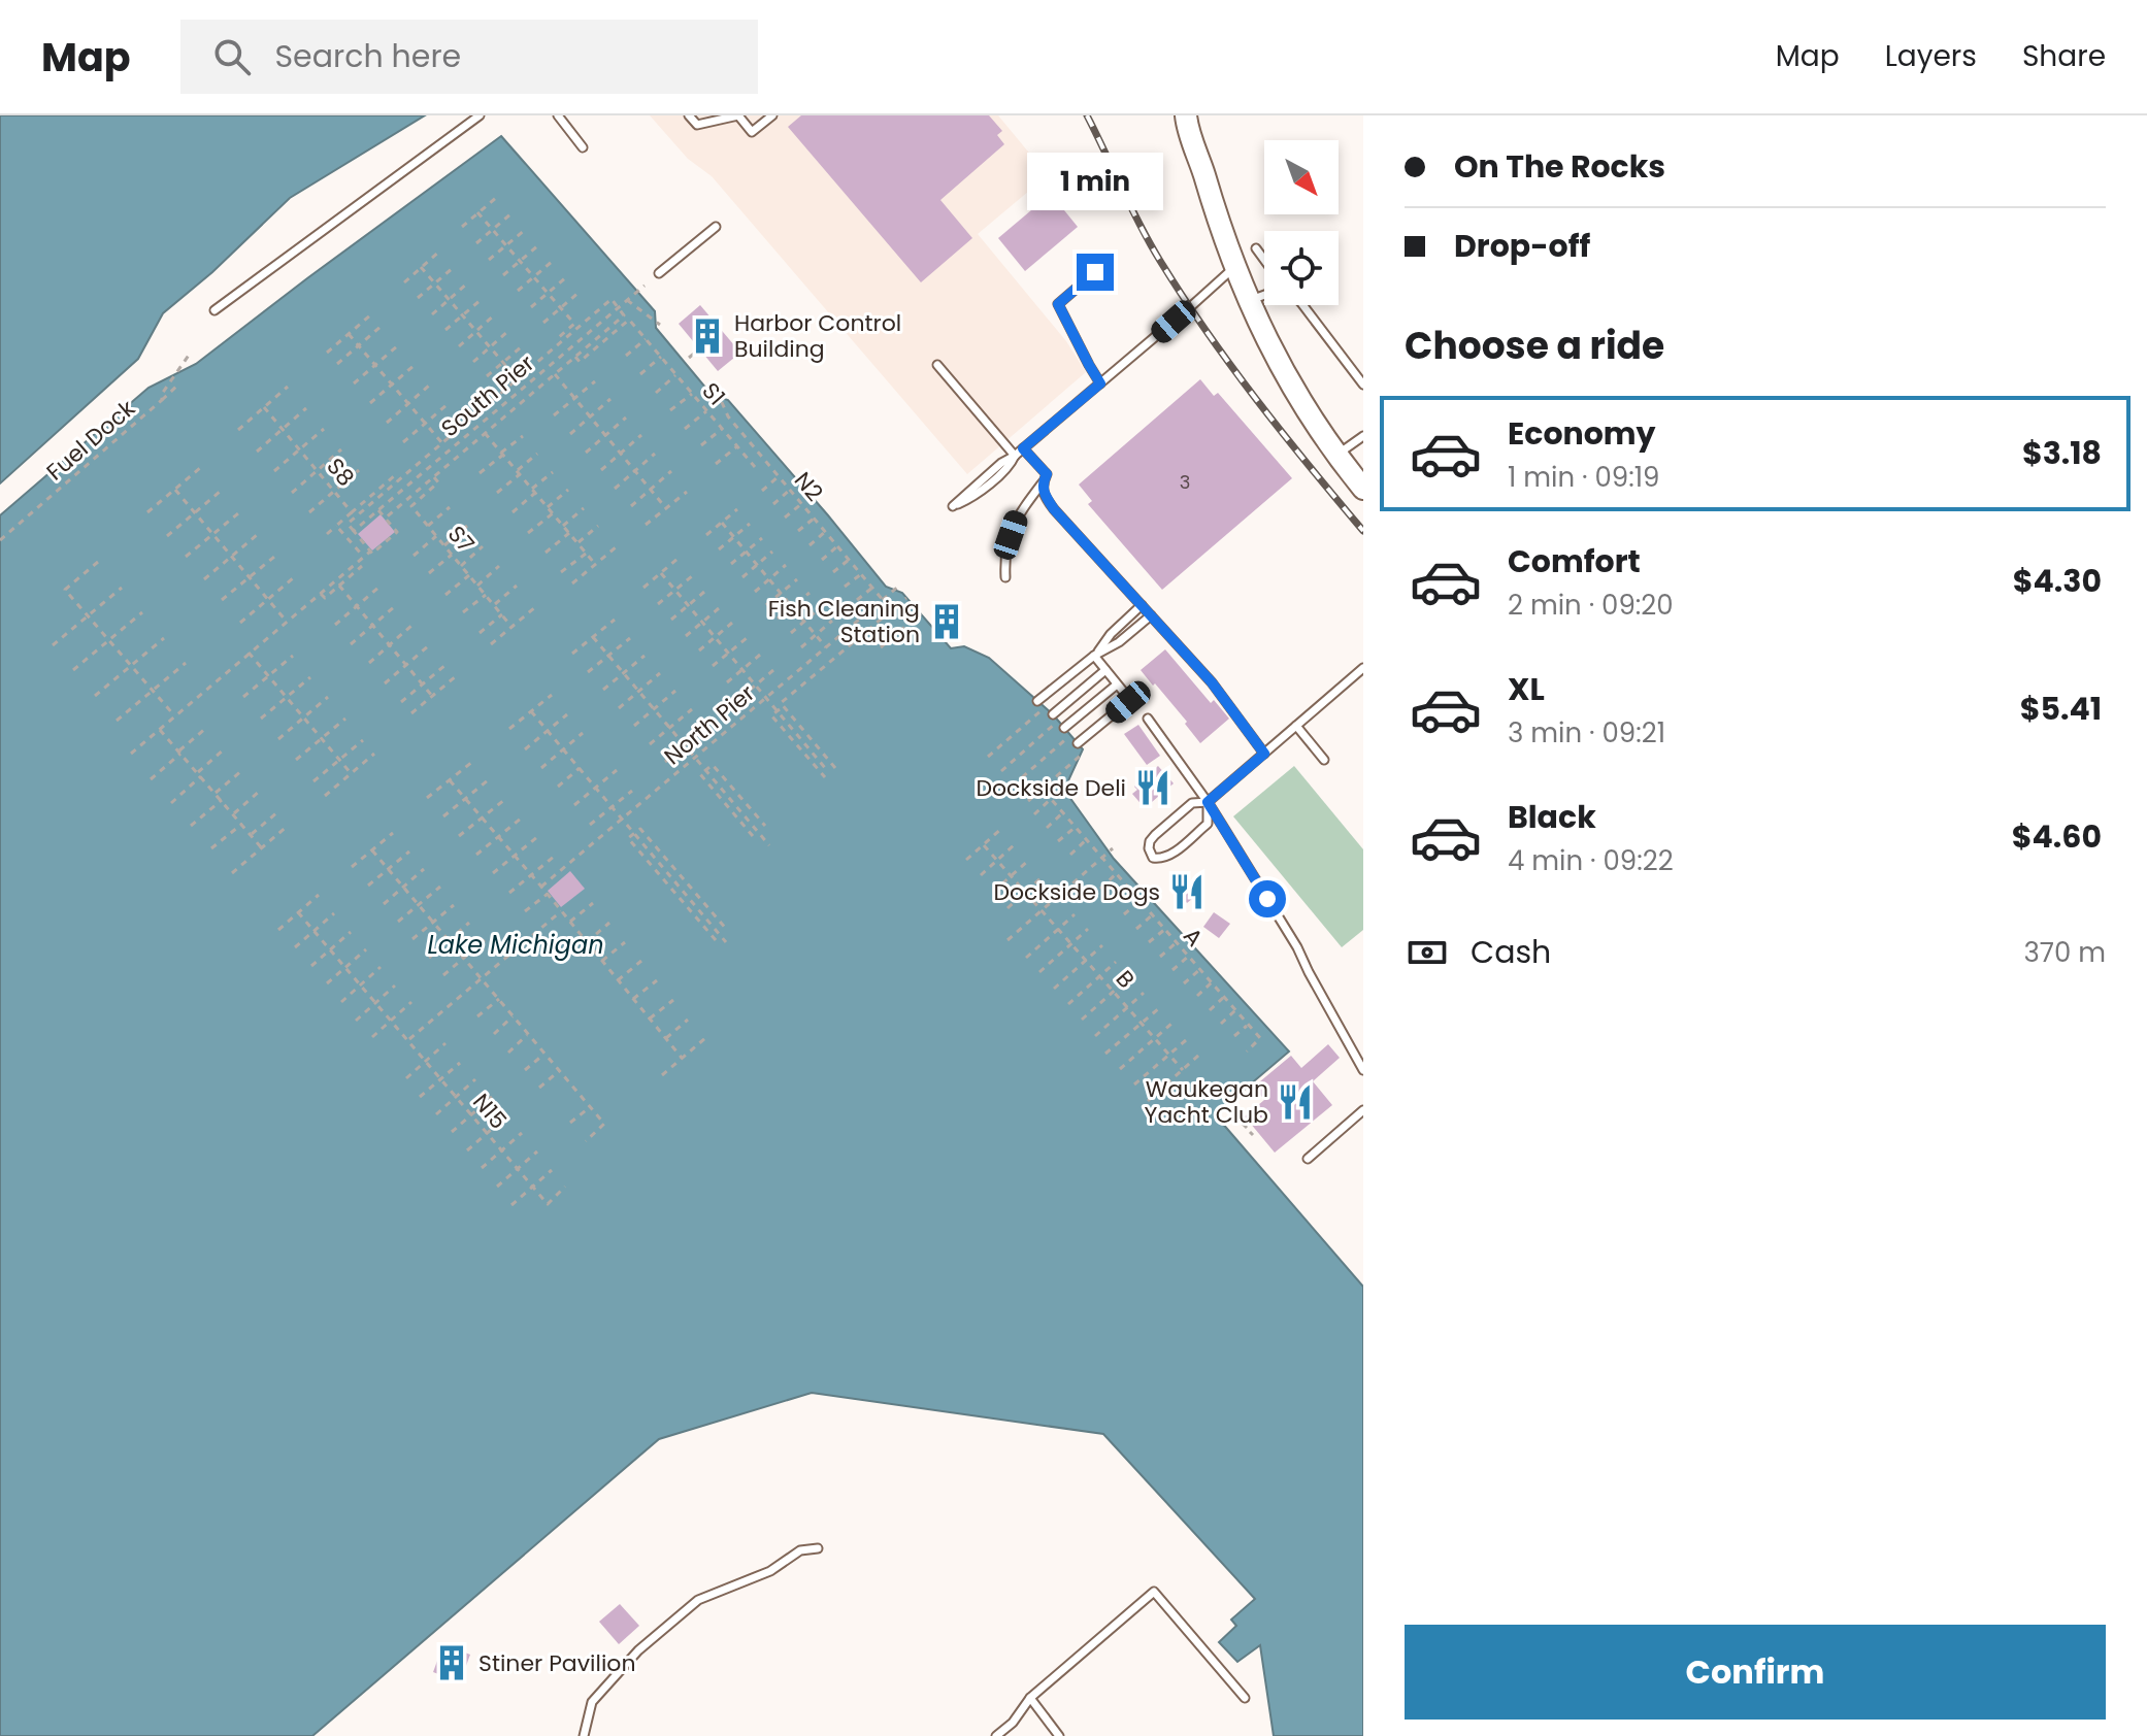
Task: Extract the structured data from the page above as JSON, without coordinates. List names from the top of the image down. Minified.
{"streets":{"path":["S1","South Pier","Fuel Dock","S8","N2","S7","North Pier","A","B","N15"]},"crossings":[["N2","North Pier"]],"water":["Lake Michigan"],"places":{"building":["Harbor Control Building","Fish Cleaning Station","Stiner Pavilion"],"restaurant":["Dockside Deli","Dockside Dogs","Waukegan Yacht Club"]},"house_numbers":["3"],"north":"bottom right","page":{"header":"Map","search":"Search here","nav":["Map","Layers","Share"],"banner":["On The Rocks","Drop-off"],"bubble":"1 min","heading":"Choose a ride","list":[{"name":"Economy","note":"1 min · 09:19","value":"$3.18"},{"name":"Comfort","note":"2 min · 09:20","value":"$4.30"},{"name":"XL","note":"3 min · 09:21","value":"$5.41"},{"name":"Black","note":"4 min · 09:22","value":"$4.60"}],"pay":["Cash","370 m"],"buttons":"Confirm"}}
